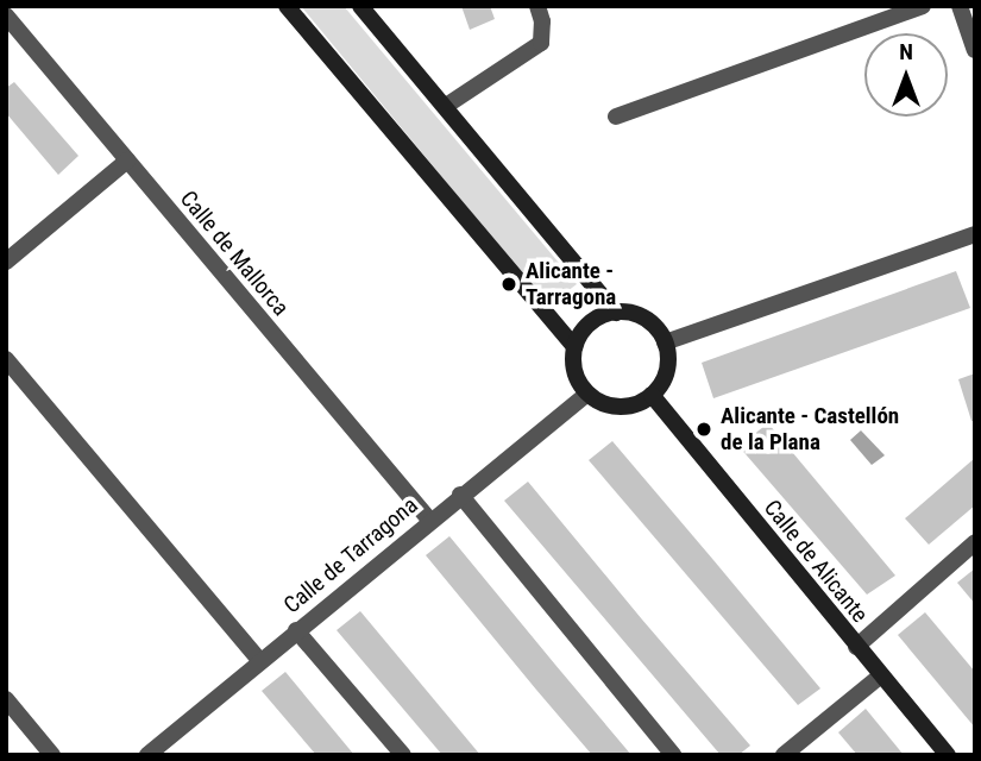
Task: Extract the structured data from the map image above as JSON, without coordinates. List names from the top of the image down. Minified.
{"streets":{"street":["Calle de Mallorca","Calle de Tarragona","Calle de Alicante"]},"crossings":[["Calle de Mallorca","Calle de Tarragona"],["Calle de Tarragona","Calle de Alicante"]],"places":["Alicante - Tarragona","Alicante - Castellón de la Plana"],"north":"top"}
